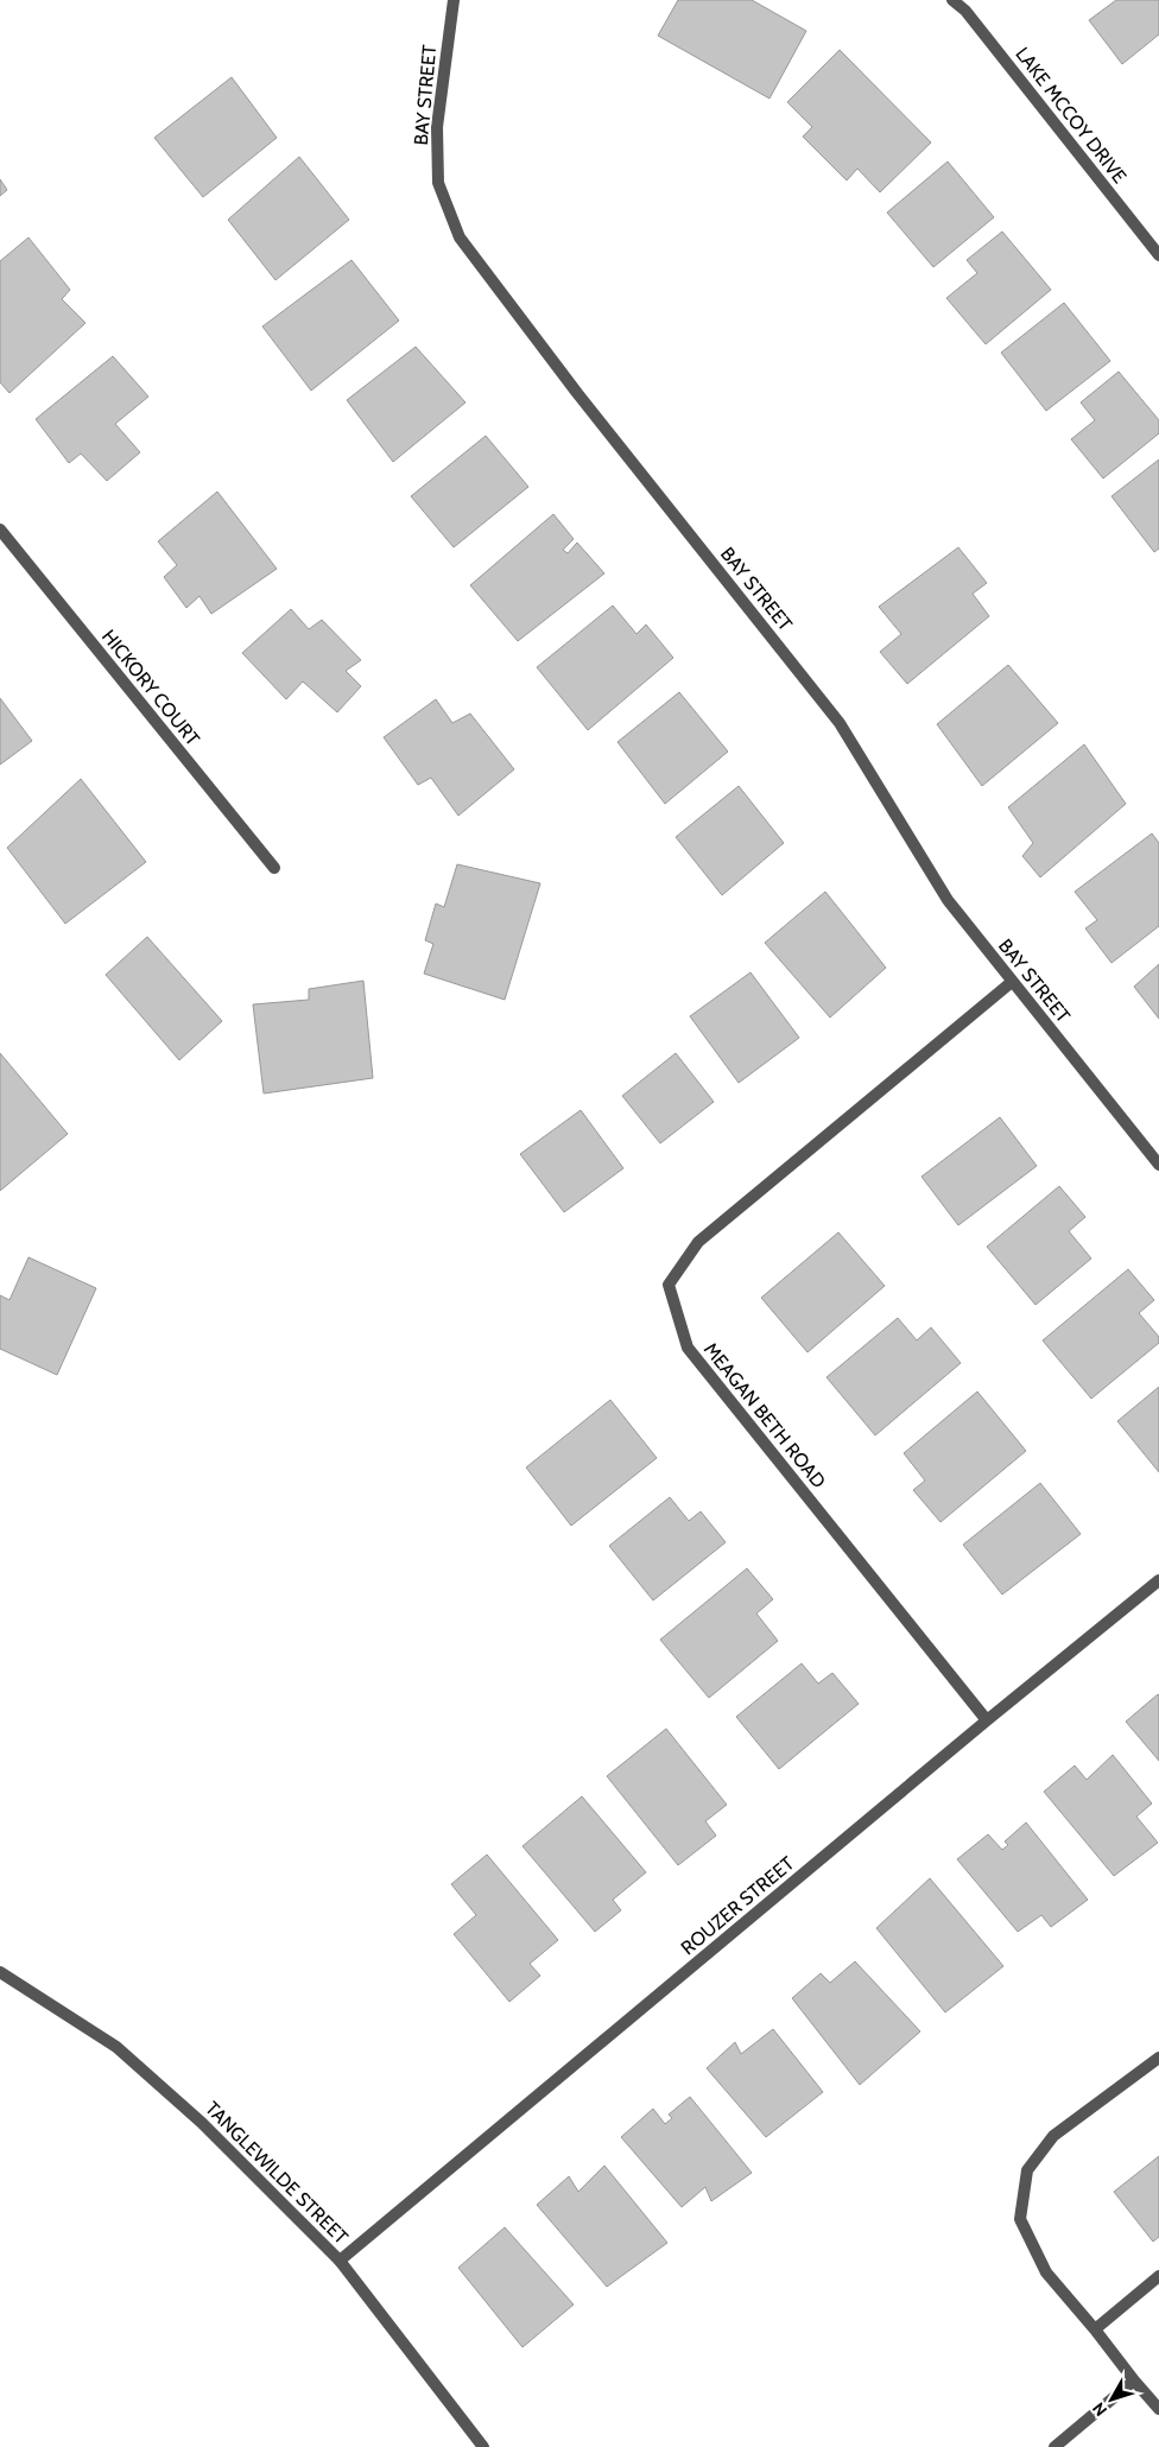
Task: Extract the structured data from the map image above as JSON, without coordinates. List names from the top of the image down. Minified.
{"streets":{"street":["BAY STREET","LAKE MCCOY DRIVE","HICKORY COURT","MEAGAN BETH ROAD","ROUZER STREET","TANGLEWILDE STREET"]},"crossings":[["BAY STREET","MEAGAN BETH ROAD"],["MEAGAN BETH ROAD","ROUZER STREET"],["ROUZER STREET","TANGLEWILDE STREET"]],"north":"bottom left"}
